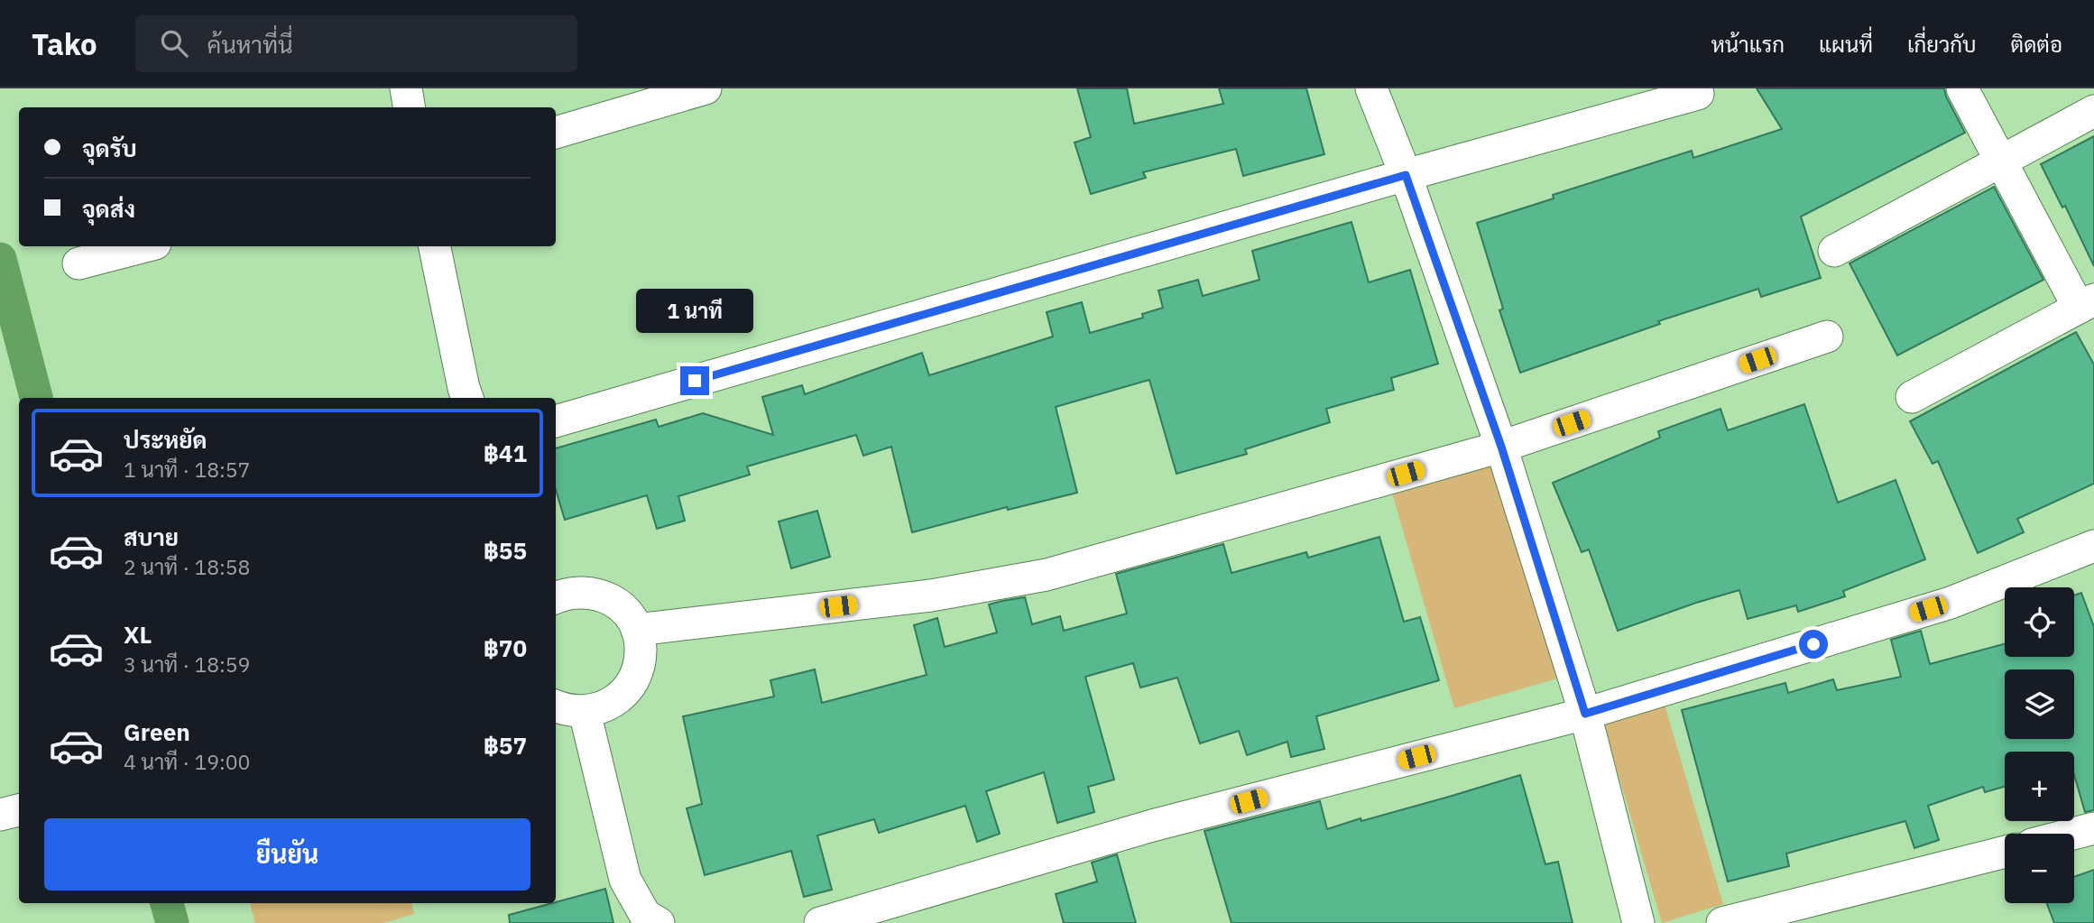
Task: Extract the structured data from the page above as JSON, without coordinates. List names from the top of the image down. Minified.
{"page":{"header":"Tako","search":"ค้นหาที่นี่","nav":["หน้าแรก","แผนที่","เกี่ยวกับ","ติดต่อ"],"banner":["จุดรับ","จุดส่ง"],"bubble":"1 นาที","list":[{"name":"ประหยัด","note":"1 นาที · 18:57","value":"฿41"},{"name":"สบาย","note":"2 นาที · 18:58","value":"฿55"},{"name":"XL","note":"3 นาที · 18:59","value":"฿70"},{"name":"Green","note":"4 นาที · 19:00","value":"฿57"}],"map_buttons":["+","−"],"buttons":"ยืนยัน"}}
